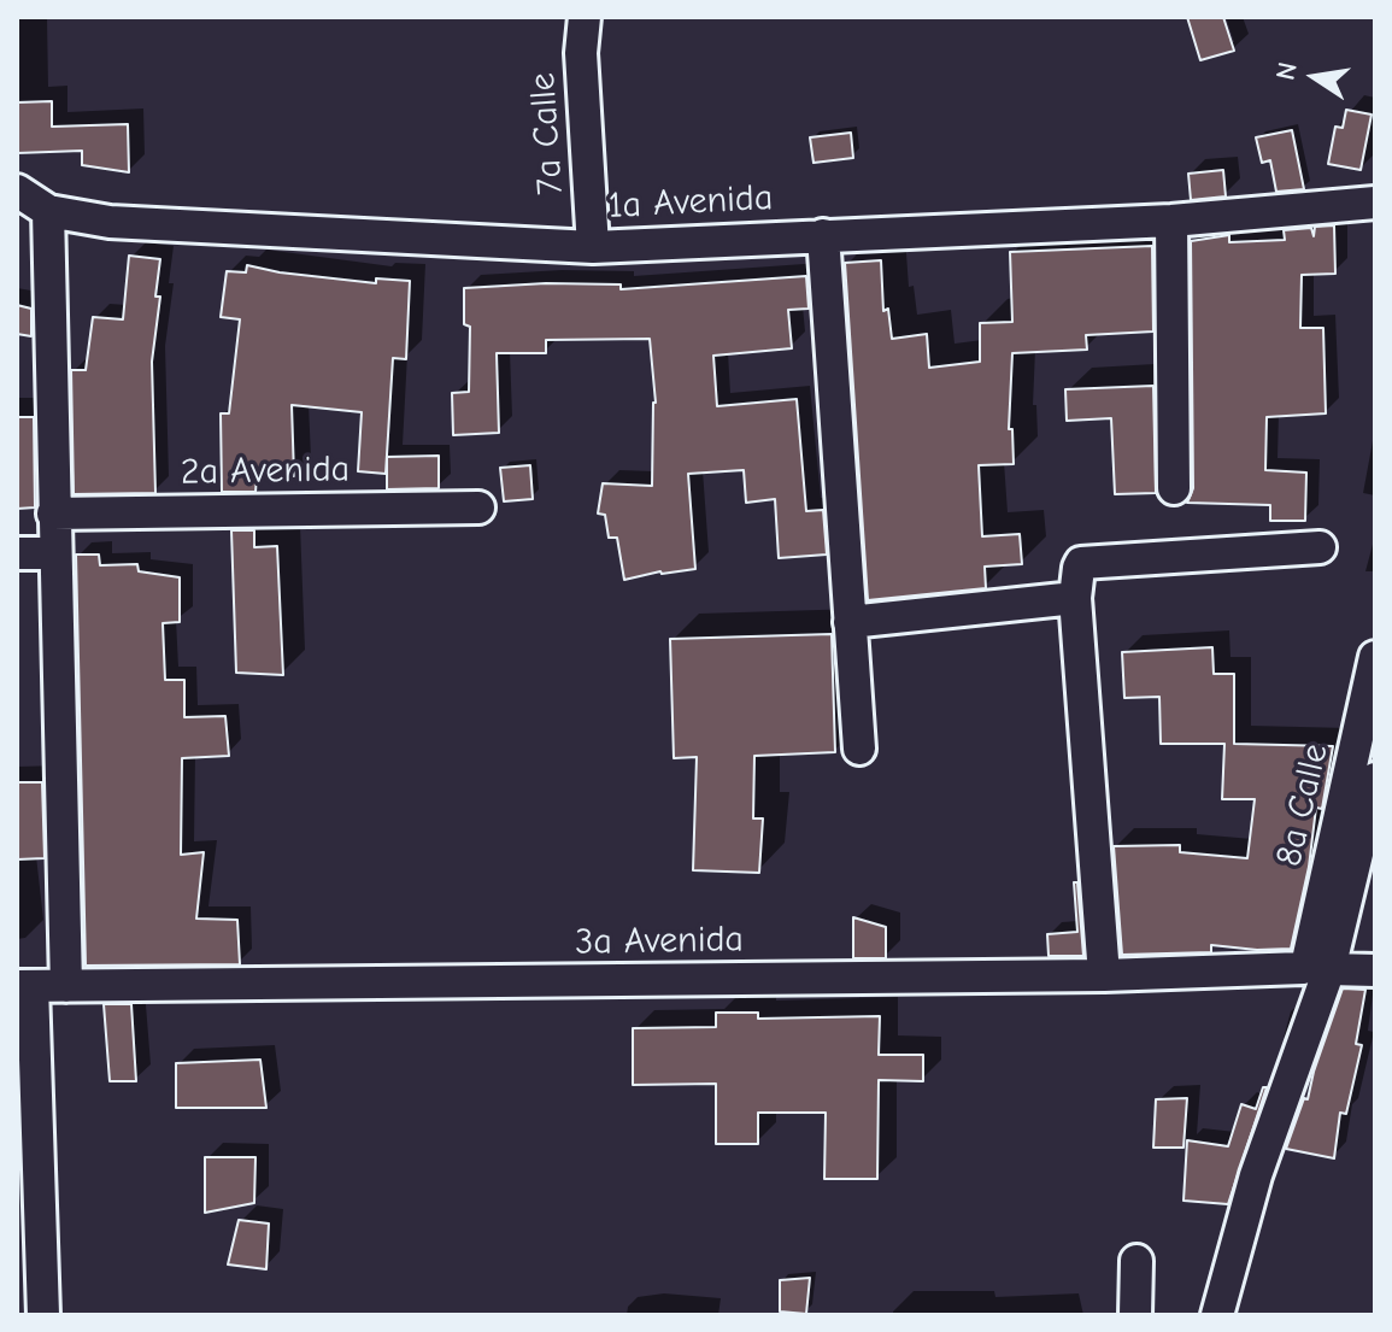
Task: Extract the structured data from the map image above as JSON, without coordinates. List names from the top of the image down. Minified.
{"streets":{"street":["7a Calle","1a Avenida","2a Avenida","8a Calle","3a Avenida"]},"crossings":[["7a Calle","1a Avenida"],["8a Calle","3a Avenida"]],"north":"left"}
